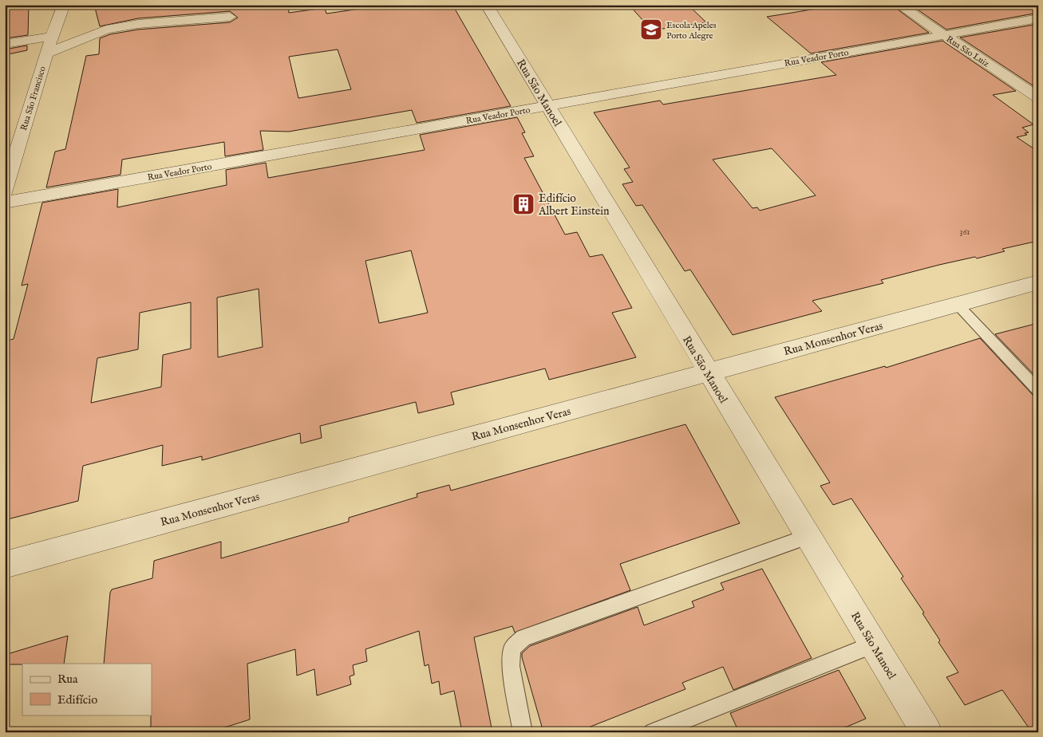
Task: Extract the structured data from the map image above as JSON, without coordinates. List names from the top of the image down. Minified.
{"streets":{"street":["Rua São Luiz","Rua Veador Porto","Rua São Manoel","Rua São Francisco","Rua Monsenhor Veras"]},"crossings":[["Rua São Luiz","Rua Veador Porto"],["Rua Veador Porto","Rua São Manoel"],["Rua São Manoel","Rua Monsenhor Veras"]],"places":{"school or university":["Escola Apeles Porto Alegre"],"building":["Edifício Albert Einstein"]},"house_numbers":["361"],"legend":["Rua","Edifício"]}
